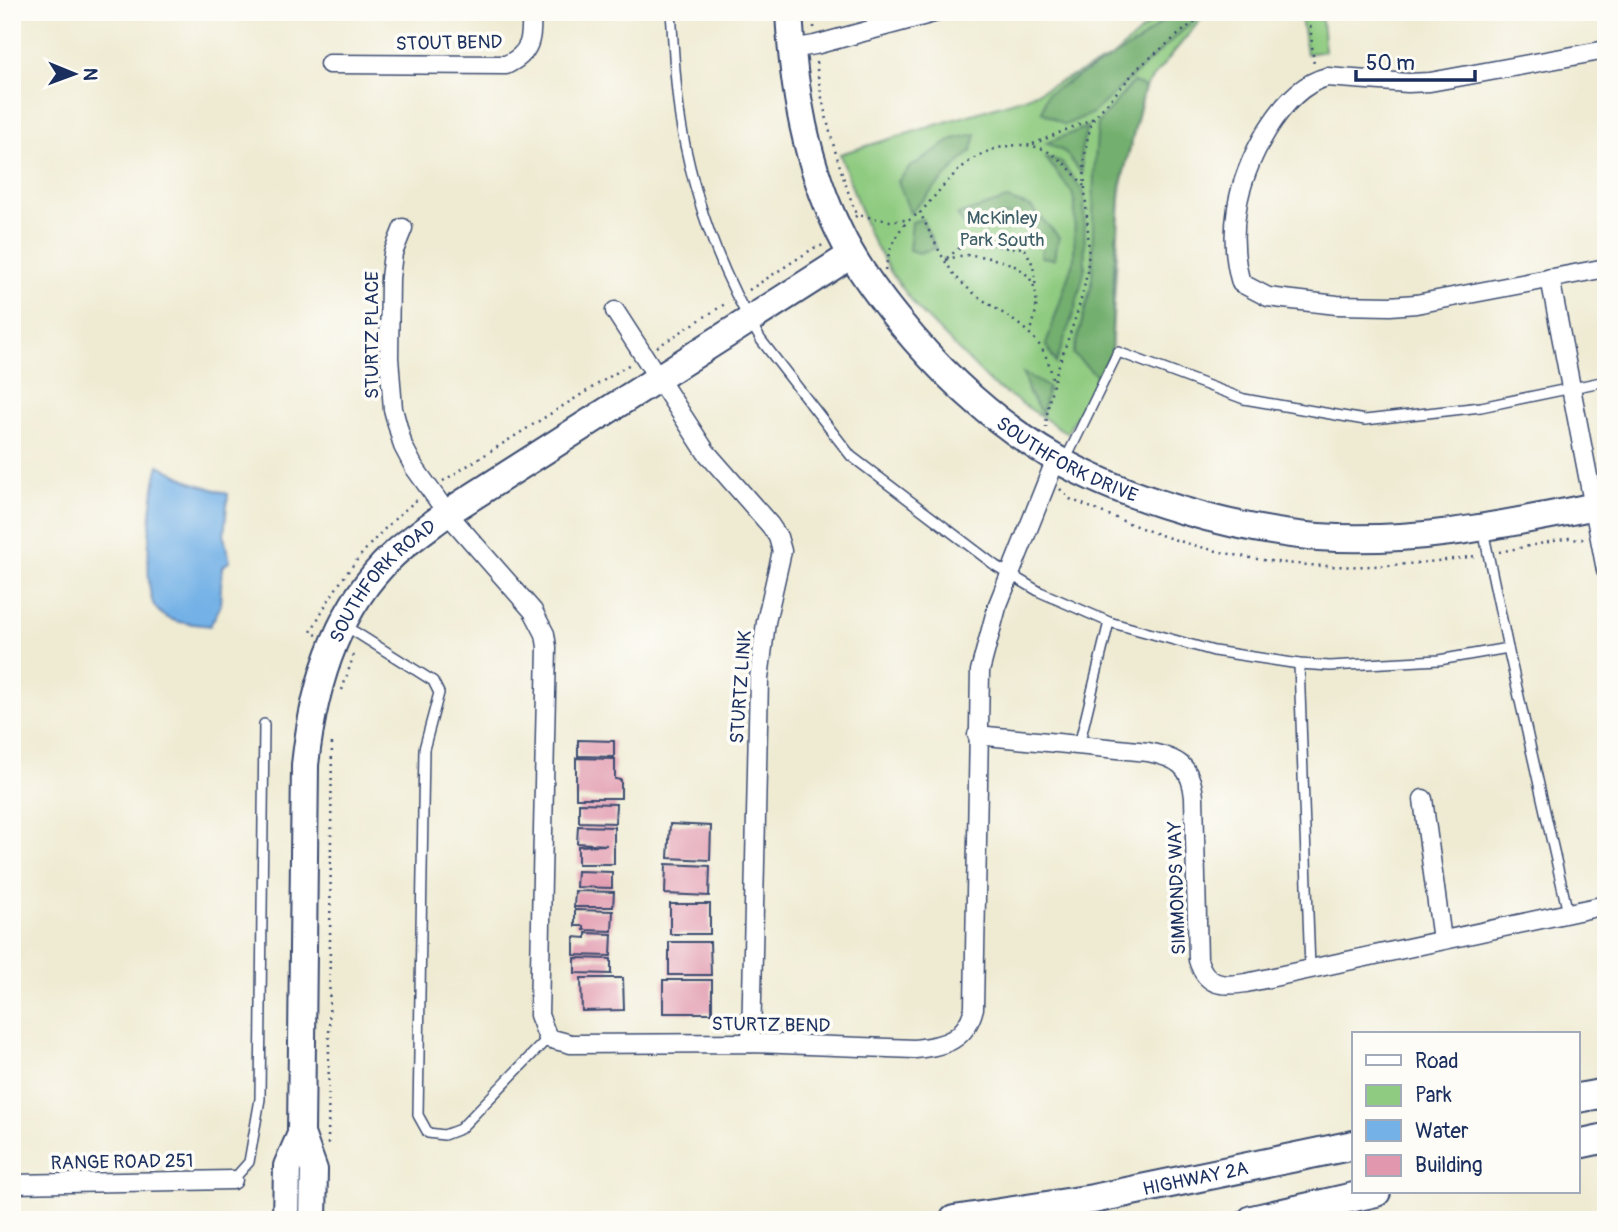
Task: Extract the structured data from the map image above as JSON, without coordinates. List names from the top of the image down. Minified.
{"streets":{"main road":["HIGHWAY 2A"],"street":["STOUT BEND","STURTZ PLACE","SOUTHFORK DRIVE","SOUTHFORK ROAD","STURTZ LINK","SIMMONDS WAY","STURTZ BEND","RANGE ROAD 251"]},"crossings":[["STURTZ PLACE","SOUTHFORK ROAD"],["SOUTHFORK DRIVE","SOUTHFORK ROAD"],["SOUTHFORK DRIVE","STURTZ BEND"],["SOUTHFORK ROAD","STURTZ LINK"],["STURTZ LINK","STURTZ BEND"],["SIMMONDS WAY","STURTZ BEND"]],"parks":["McKinley Park South"],"legend":["Road","Park","Water","Building"],"scale_bar":"50 m","north":"right"}
